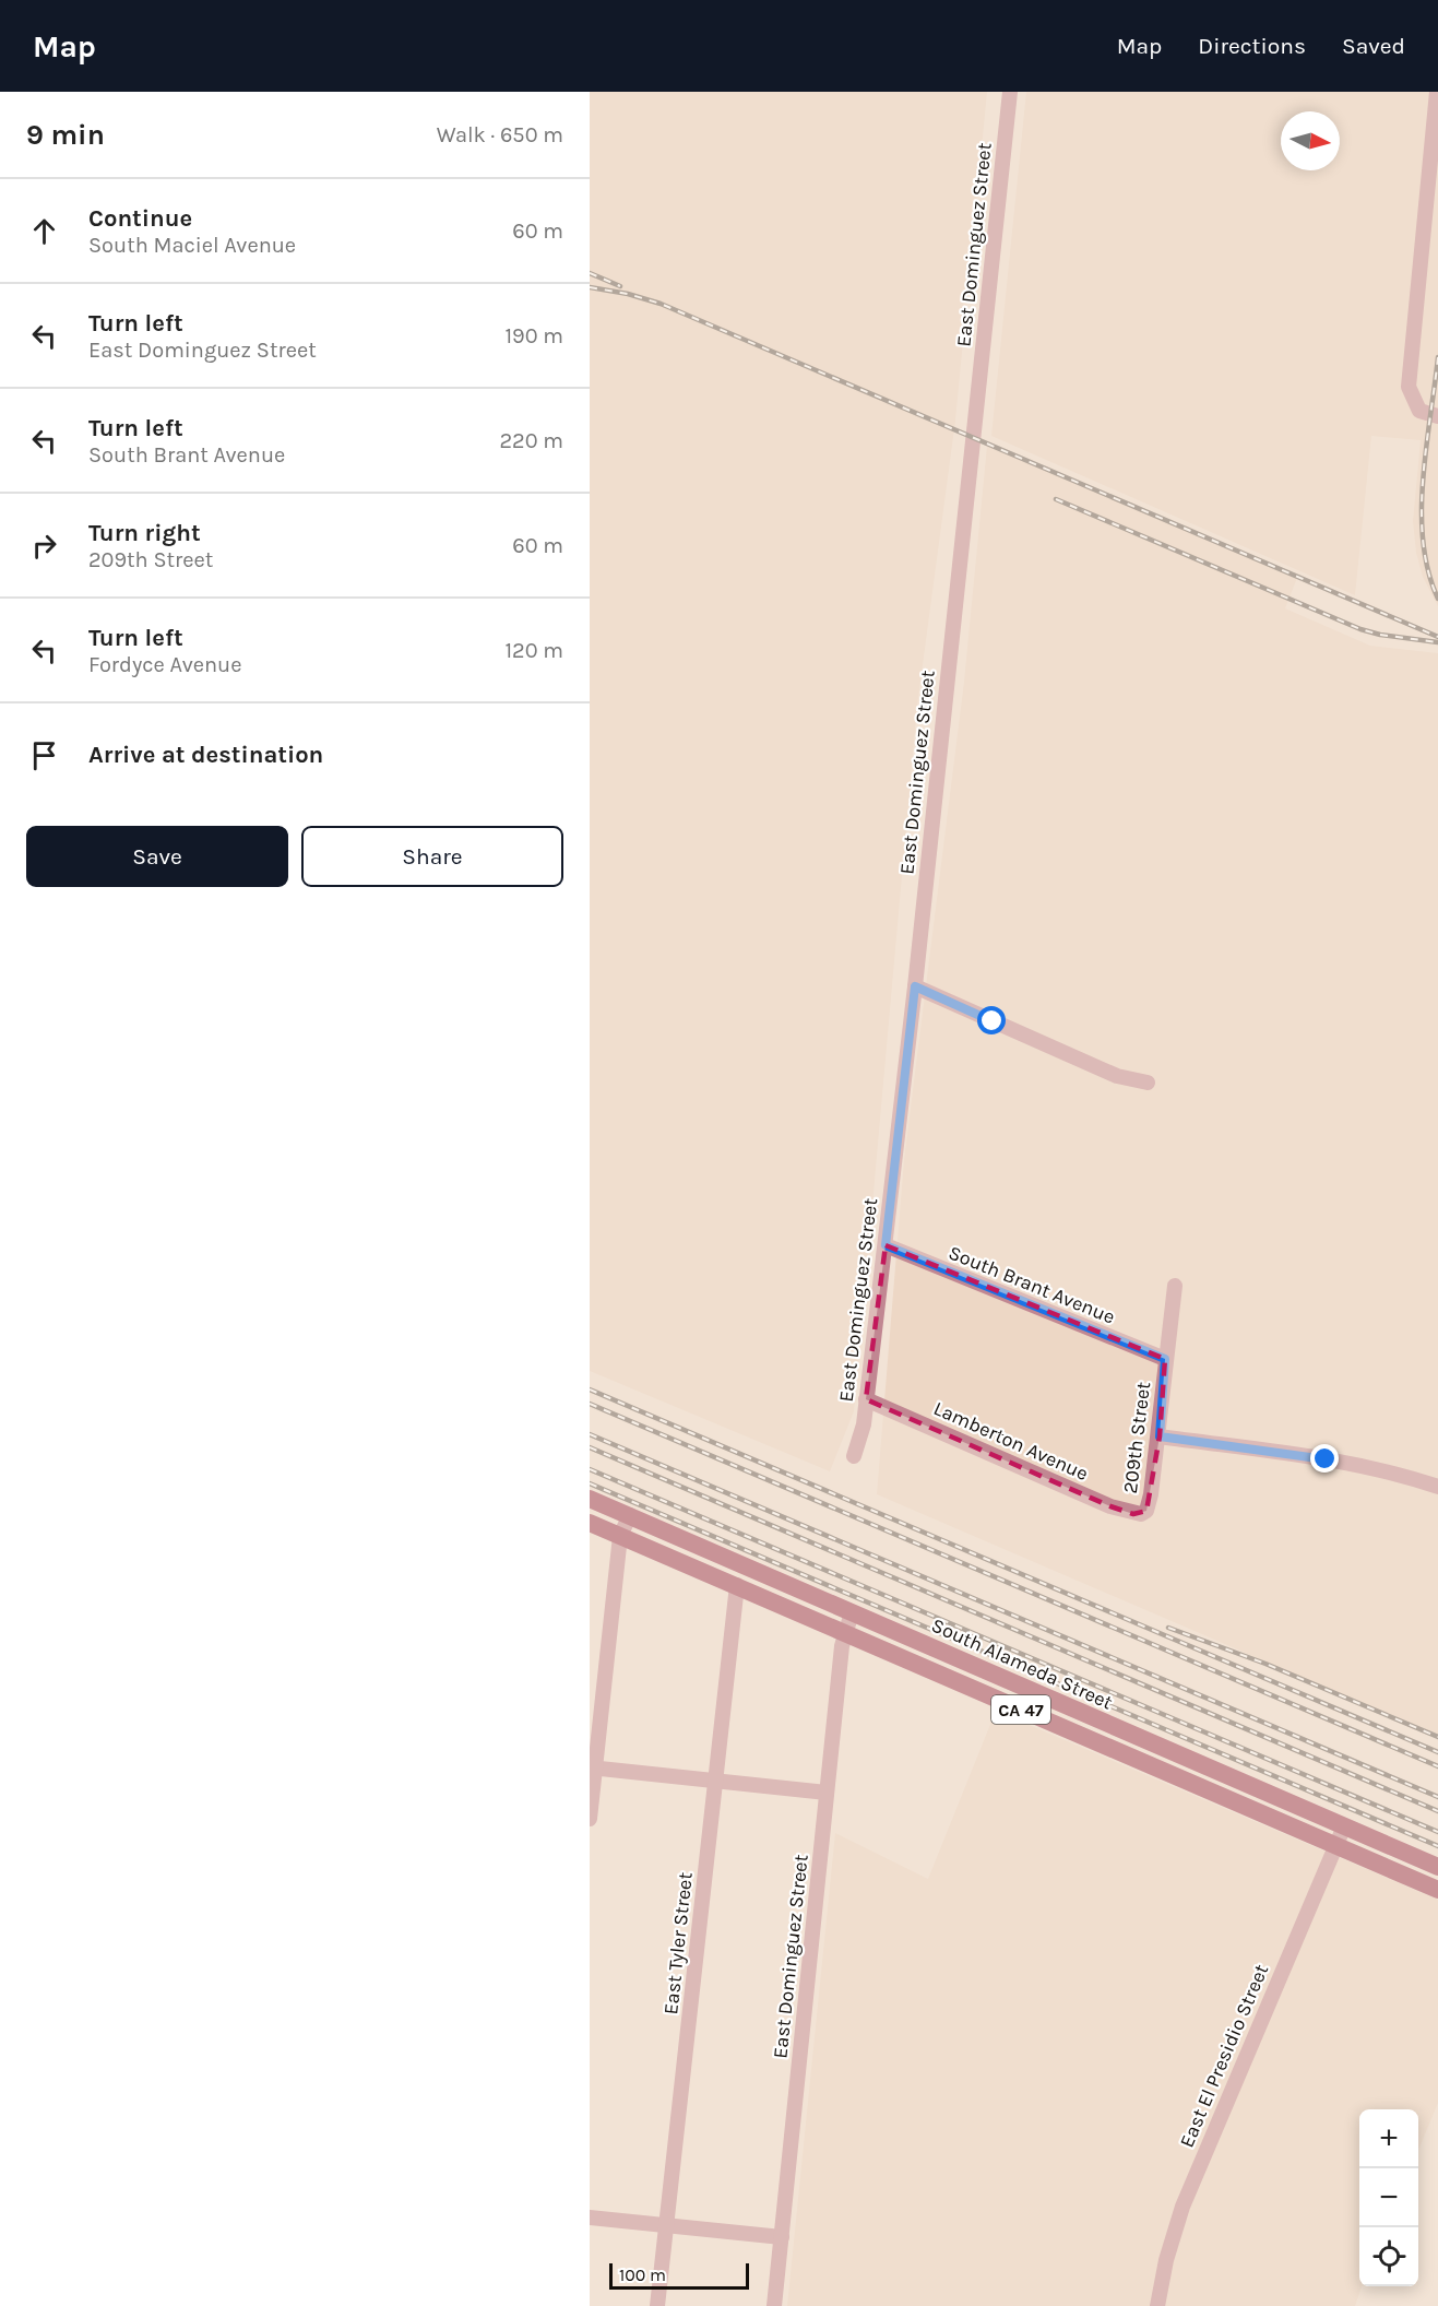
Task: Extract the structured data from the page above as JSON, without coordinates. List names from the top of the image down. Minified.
{"streets":{"main road":["South Alameda Street","CA 47"],"street":["East Dominguez Street","South Brant Avenue","209th Street","Lamberton Avenue","East Tyler Street","East El Presidio Street"]},"crossings":[["East Dominguez Street","South Brant Avenue"],["East Dominguez Street","Lamberton Avenue"],["East Dominguez Street","South Alameda Street"],["East Dominguez Street","CA 47"],["South Brant Avenue","209th Street"],["209th Street","Lamberton Avenue"],["South Alameda Street","East El Presidio Street"],["CA 47","East Tyler Street"],["CA 47","East El Presidio Street"]],"scale_bar":"100 m","north":"right","page":{"header":"Map","nav":["Map","Directions","Saved"],"heading":["9 min","Walk · 650 m"],"list":[["Continue","South Maciel Avenue","60 m"],["Turn left","East Dominguez Street","190 m"],["Turn left","South Brant Avenue","220 m"],["Turn right","209th Street","60 m"],["Turn left","Fordyce Avenue","120 m"],"Arrive at destination"],"buttons":["Save","Share"],"map_buttons":["+","−"],"scale":"100 m"}}
